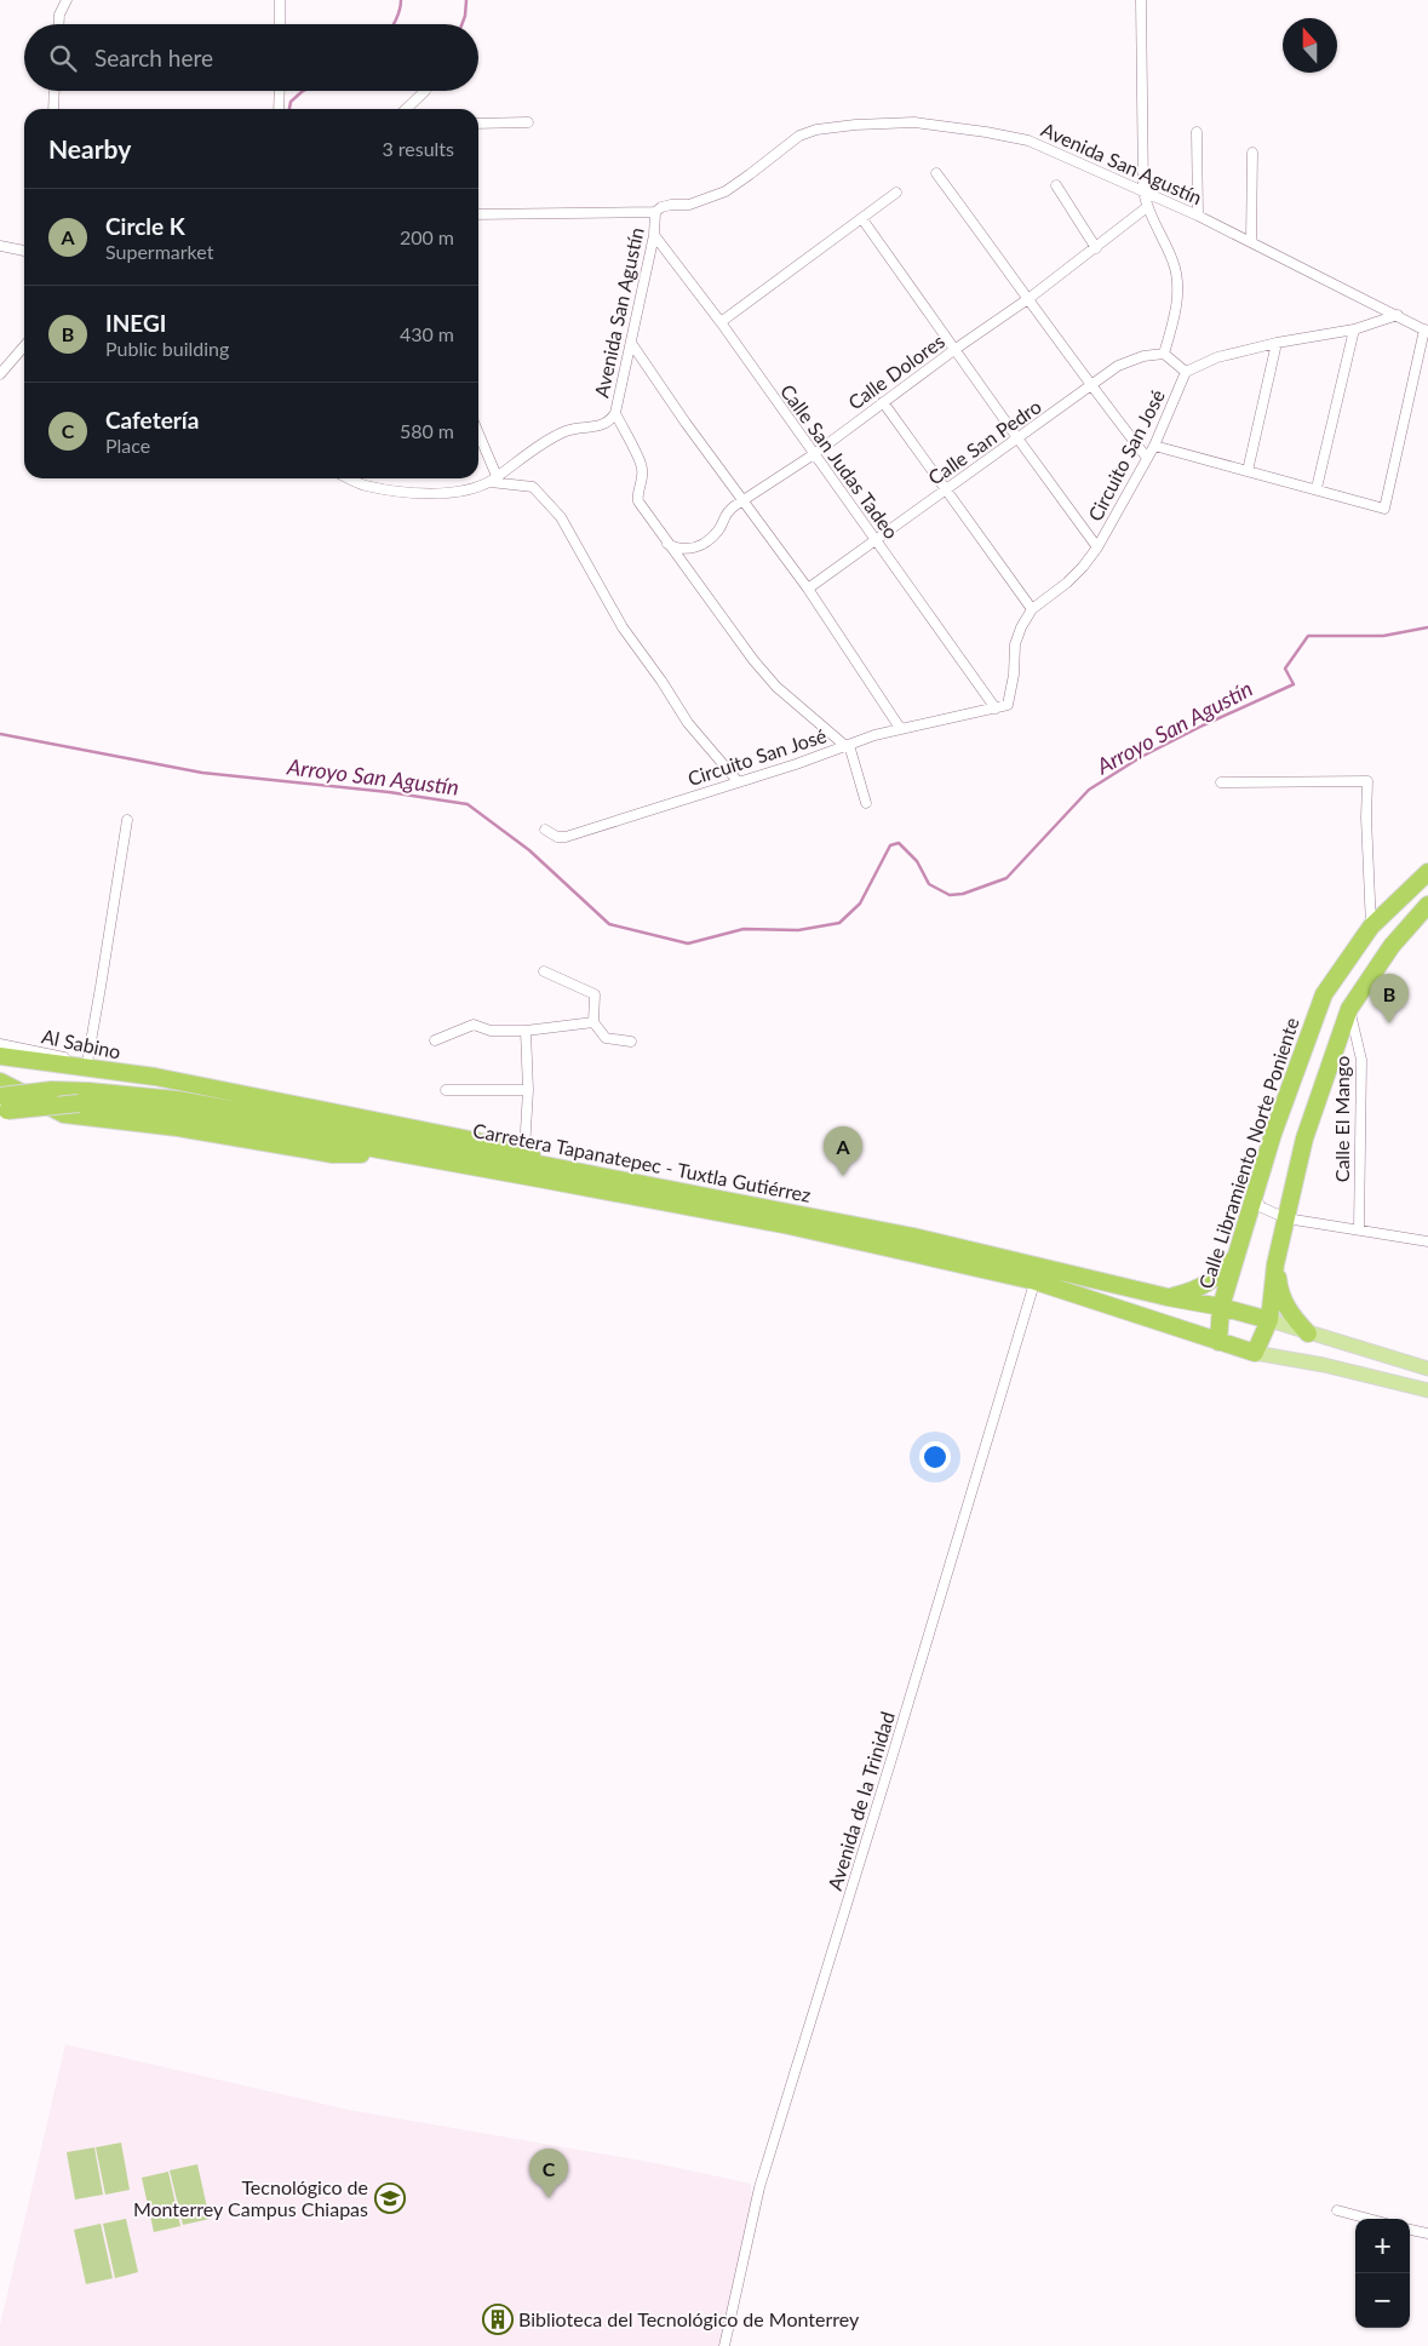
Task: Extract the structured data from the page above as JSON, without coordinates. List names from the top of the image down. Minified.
{"streets":{"highway":["Calle Libramiento Norte Poniente","Carretera Tapanatepec - Tuxtla Gutiérrez"],"street":["Avenida San Agustín","Calle Dolores","Calle San Pedro","Circuito San José","Calle San Judas Tadeo","Al Sabino","Calle El Mango","Avenida de la Trinidad"]},"crossings":[["Avenida San Agustín","Circuito San José"],["Avenida San Agustín","Calle San Judas Tadeo"],["Calle Dolores","Calle San Judas Tadeo"],["Calle San Pedro","Calle San Judas Tadeo"],["Circuito San José","Calle San Judas Tadeo"],["Calle Libramiento Norte Poniente","Carretera Tapanatepec - Tuxtla Gutiérrez"],["Carretera Tapanatepec - Tuxtla Gutiérrez","Avenida de la Trinidad"]],"water":["Arroyo San Agustín"],"places":{"school or university":["Tecnológico de Monterrey Campus Chiapas"],"building":["Biblioteca del Tecnológico de Monterrey"]},"north":"top","page":{"search":"Search here","heading":["Nearby","3 results"],"list":[{"mark":"A","name":"Circle K","note":"Supermarket","value":"200 m"},{"mark":"B","name":"INEGI","note":"Public building","value":"430 m"},{"mark":"C","name":"Cafetería","note":"Place","value":"580 m"}],"pins":["B","A","C"],"map_buttons":["+","−"]}}
